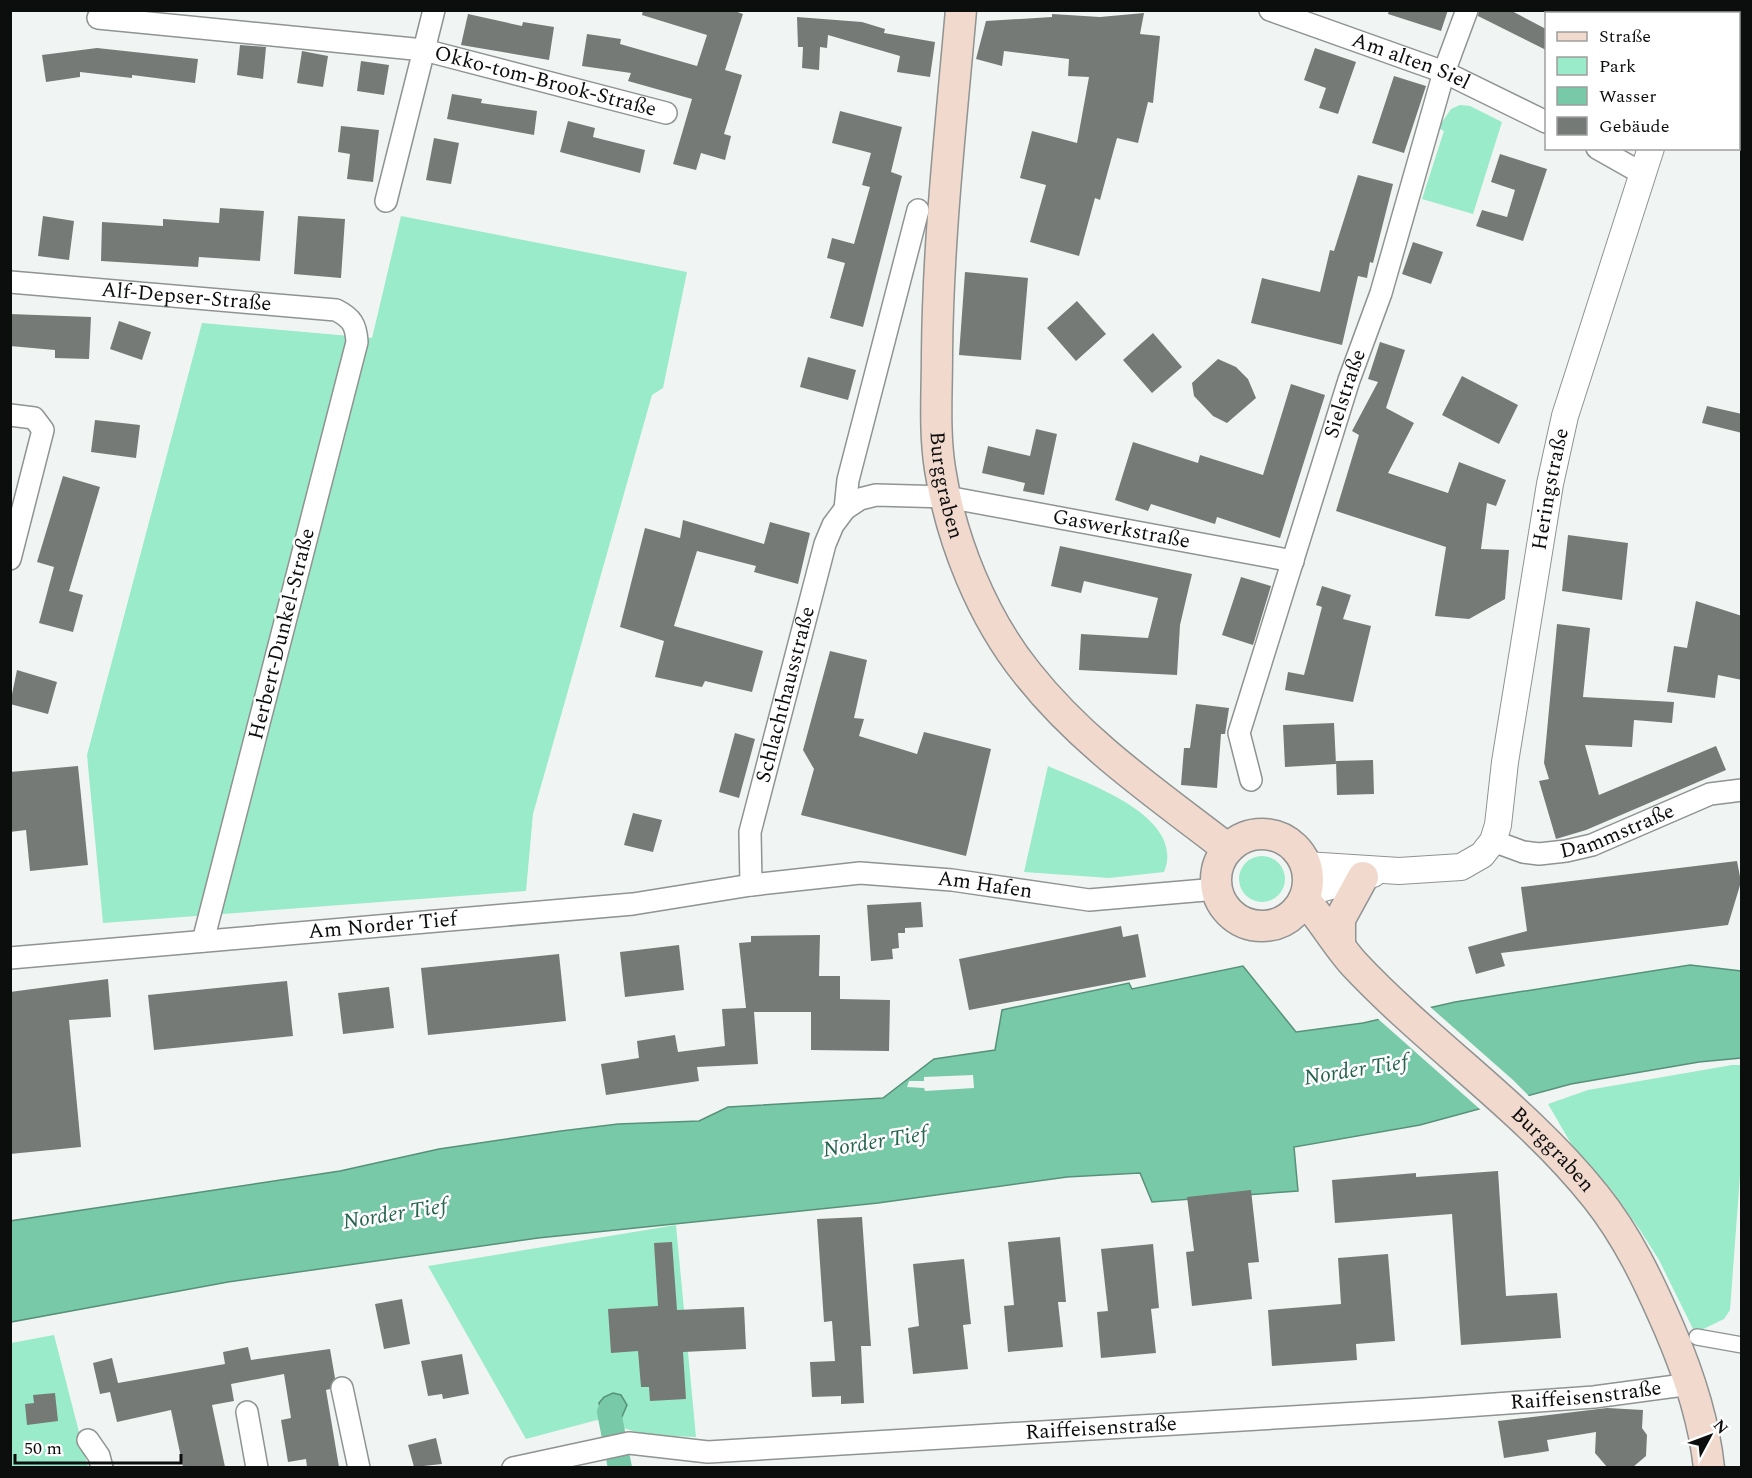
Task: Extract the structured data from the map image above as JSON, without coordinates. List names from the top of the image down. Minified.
{"streets":{"main road":["Burggraben"],"street":["Am alten Siel","Okko-tom-Brook-Straße","Alf-Depser-Straße","Sielstraße","Heringstraße","Gaswerkstraße","Herbert-Dunkel-Straße","Schlachthausstraße","Dammstraße","Am Hafen","Am Norder Tief","Raiffeisenstraße"]},"crossings":[["Am alten Siel","Sielstraße"],["Alf-Depser-Straße","Herbert-Dunkel-Straße"],["Sielstraße","Gaswerkstraße"],["Burggraben","Gaswerkstraße"],["Burggraben","Am Hafen"],["Burggraben","Raiffeisenstraße"],["Heringstraße","Dammstraße"],["Herbert-Dunkel-Straße","Am Norder Tief"],["Schlachthausstraße","Am Hafen"],["Schlachthausstraße","Am Norder Tief"],["Am Hafen","Am Norder Tief"]],"water":["Norder Tief"],"legend":["Straße","Park","Wasser","Gebäude"],"scale_bar":"50 m","north":"top right"}
